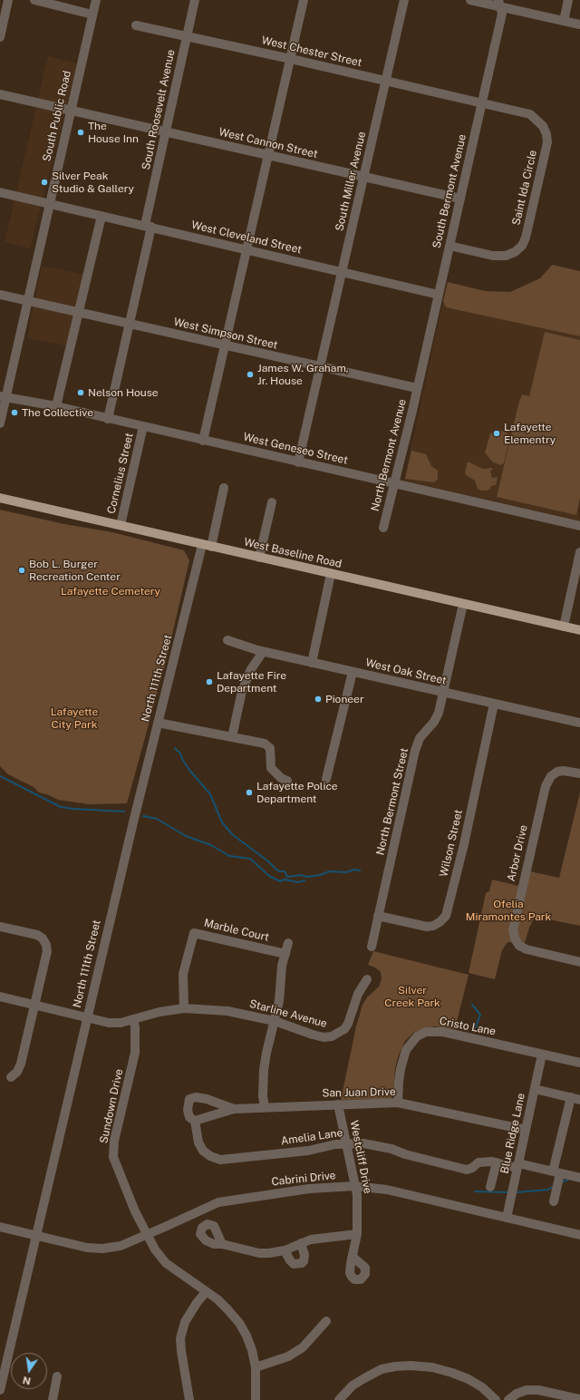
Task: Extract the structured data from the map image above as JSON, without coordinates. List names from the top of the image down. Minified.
{"streets":{"main road":["West Baseline Road"],"street":["West Chester Street","South Roosevelt Avenue","South Public Road","West Cannon Street","South Miller Avenue","Saint Ida Circle","South Bermont Avenue","West Cleveland Street","West Simpson Street","West Geneseo Street","North Bermont Avenue","Cornelius Street","West Oak Street","North 111th Street","North Bermont Street","Wilson Street","Arbor Drive","Marble Court","Starline Avenue","Cristo Lane","San Juan Drive","Sundown Drive","Blue Ridge Lane","Amelia Lane","Westcliff Drive","Cabrini Drive"]},"crossings":[["West Chester Street","South Roosevelt Avenue"],["West Chester Street","South Miller Avenue"],["West Chester Street","Saint Ida Circle"],["West Chester Street","South Bermont Avenue"],["South Roosevelt Avenue","West Cannon Street"],["South Roosevelt Avenue","West Cleveland Street"],["South Roosevelt Avenue","West Simpson Street"],["South Roosevelt Avenue","West Geneseo Street"],["South Public Road","West Cannon Street"],["South Public Road","West Cleveland Street"],["South Public Road","West Simpson Street"],["South Public Road","West Geneseo Street"],["West Cannon Street","South Miller Avenue"],["West Cannon Street","South Bermont Avenue"],["South Miller Avenue","West Cleveland Street"],["South Miller Avenue","West Simpson Street"],["South Miller Avenue","West Geneseo Street"],["Saint Ida Circle","South Bermont Avenue"],["South Bermont Avenue","West Cleveland Street"],["South Bermont Avenue","West Simpson Street"],["South Bermont Avenue","North Bermont Avenue"],["West Simpson Street","North Bermont Avenue"],["West Geneseo Street","North Bermont Avenue"],["West Geneseo Street","Cornelius Street"],["Cornelius Street","West Baseline Road"],["West Baseline Road","North 111th Street"],["West Baseline Road","North Bermont Street"],["West Oak Street","North Bermont Street"],["West Oak Street","Wilson Street"],["North 111th Street","Starline Avenue"],["North 111th Street","Cabrini Drive"],["North Bermont Street","Wilson Street"],["Marble Court","Starline Avenue"],["Starline Avenue","Sundown Drive"],["Cristo Lane","San Juan Drive"],["Cristo Lane","Blue Ridge Lane"],["San Juan Drive","Blue Ridge Lane"],["San Juan Drive","Amelia Lane"],["San Juan Drive","Westcliff Drive"],["Sundown Drive","Cabrini Drive"],["Blue Ridge Lane","Amelia Lane"],["Blue Ridge Lane","Cabrini Drive"],["Amelia Lane","Westcliff Drive"],["Westcliff Drive","Cabrini Drive"]],"parks":["Lafayette Cemetery","Lafayette City Park","Ofelia Miramontes Park","Silver Creek Park"],"places":["The House Inn","Silver Peak Studio & Gallery","James W. Graham, Jr. House","Nelson House","The Collective","Lafayette Elementry","Bob L. Burger Recreation Center","Lafayette Fire Department","Pioneer","Lafayette Police Department"],"north":"bottom"}
